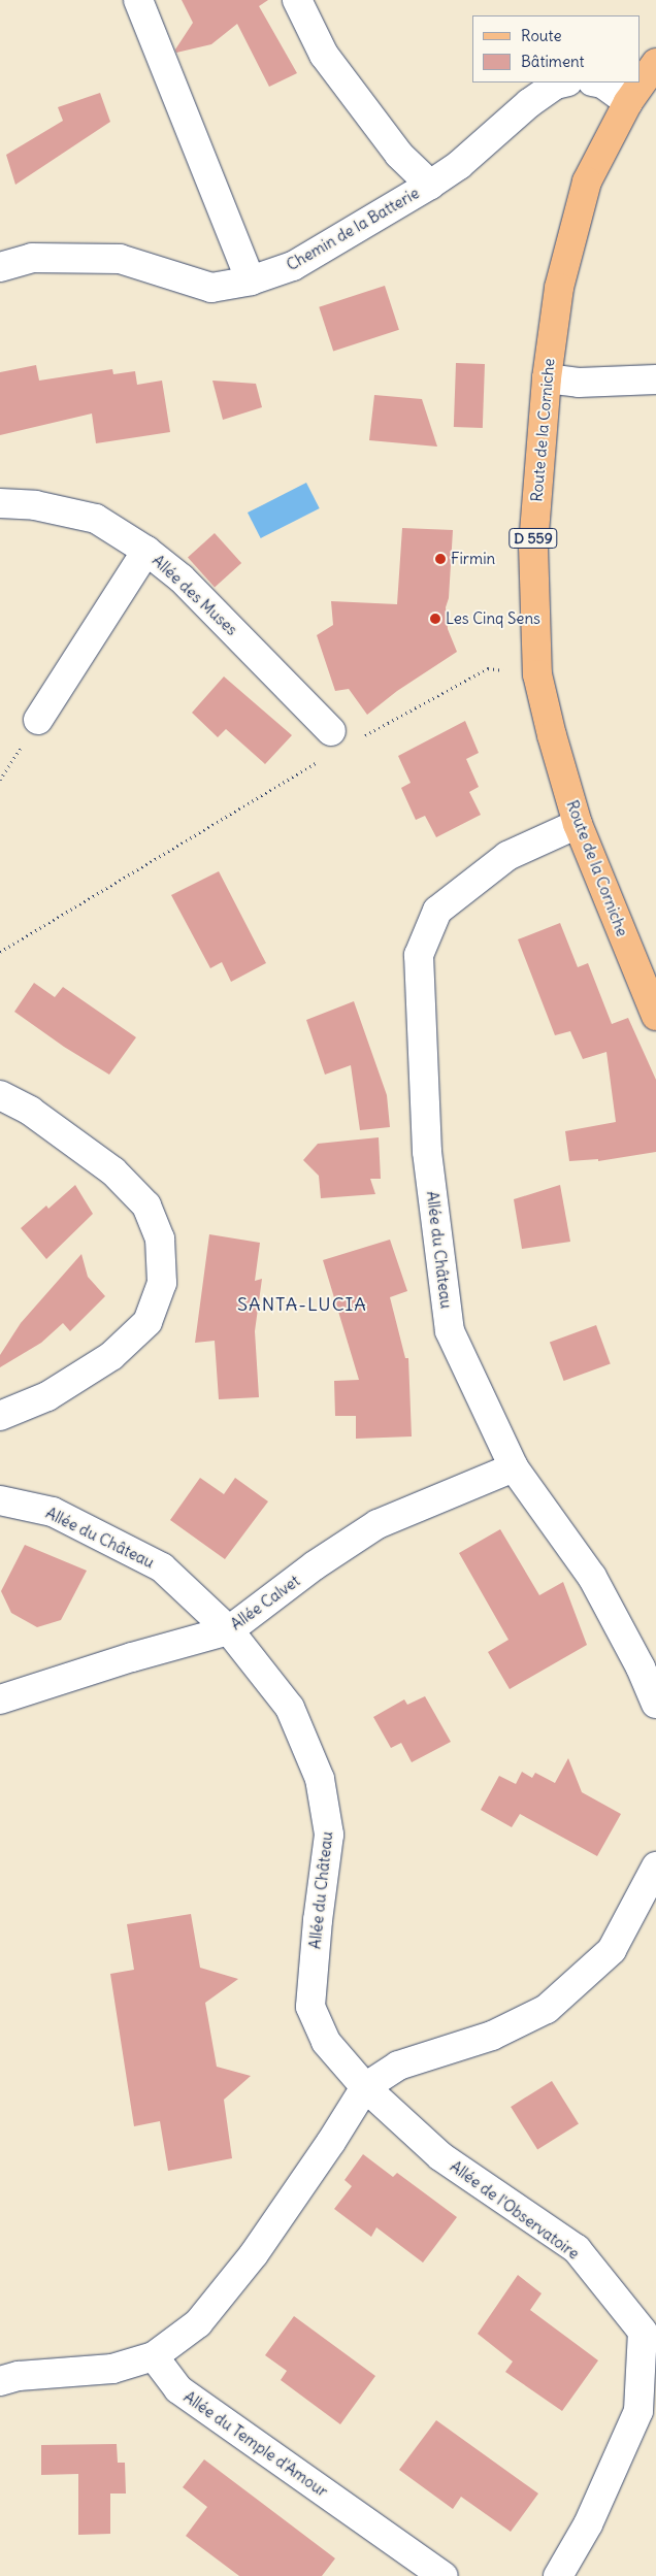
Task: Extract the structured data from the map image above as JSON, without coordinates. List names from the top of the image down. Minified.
{"streets":{"main road":["Route de la Corniche","D 559"],"street":["Chemin de la Batterie","Allée des Muses","Allée du Château","Allée Calvet","Allée de l'Observatoire","Allée du Temple d'Amour"]},"crossings":[["Route de la Corniche","Allée du Château"],["Allée du Château","Allée Calvet"],["Allée du Château","Allée de l'Observatoire"]],"districts":["SANTA-LUCIA"],"places":["Firmin","Les Cinq Sens"],"legend":["Route","Bâtiment"]}
